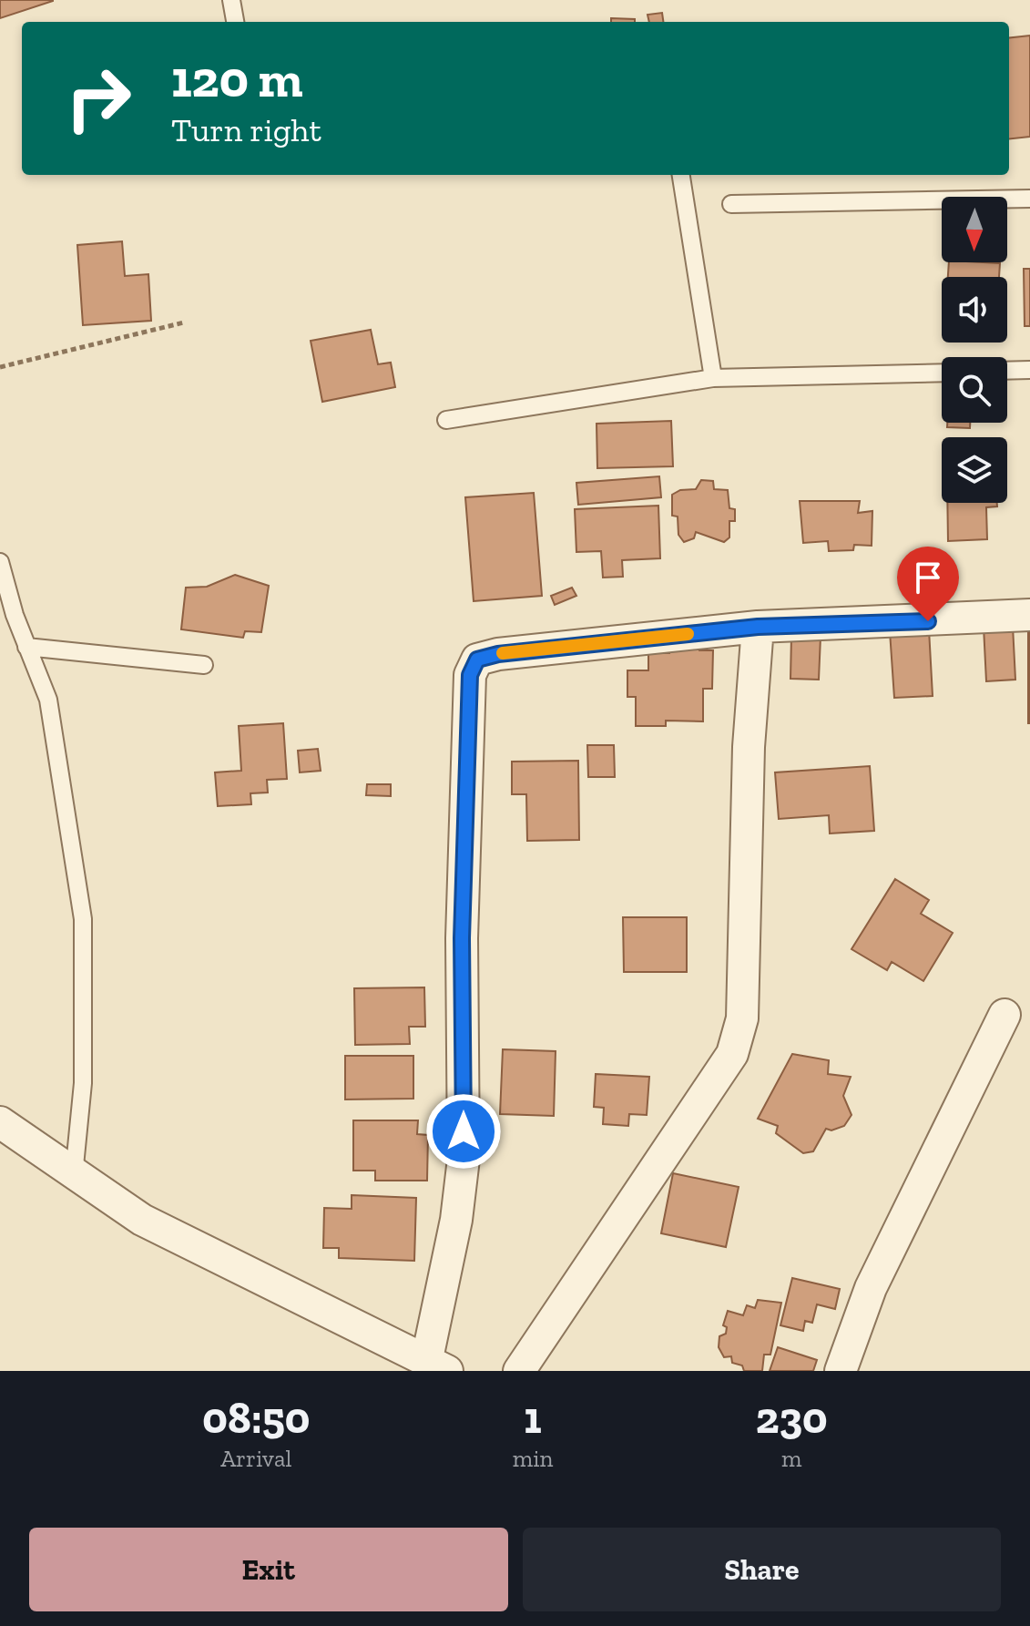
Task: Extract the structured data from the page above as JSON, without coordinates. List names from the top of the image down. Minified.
{"north":"bottom","page":{"turn":["120 m","Turn right"],"eta":["08:50","Arrival","1","min","230","m"],"buttons":["Exit","Share"]}}
